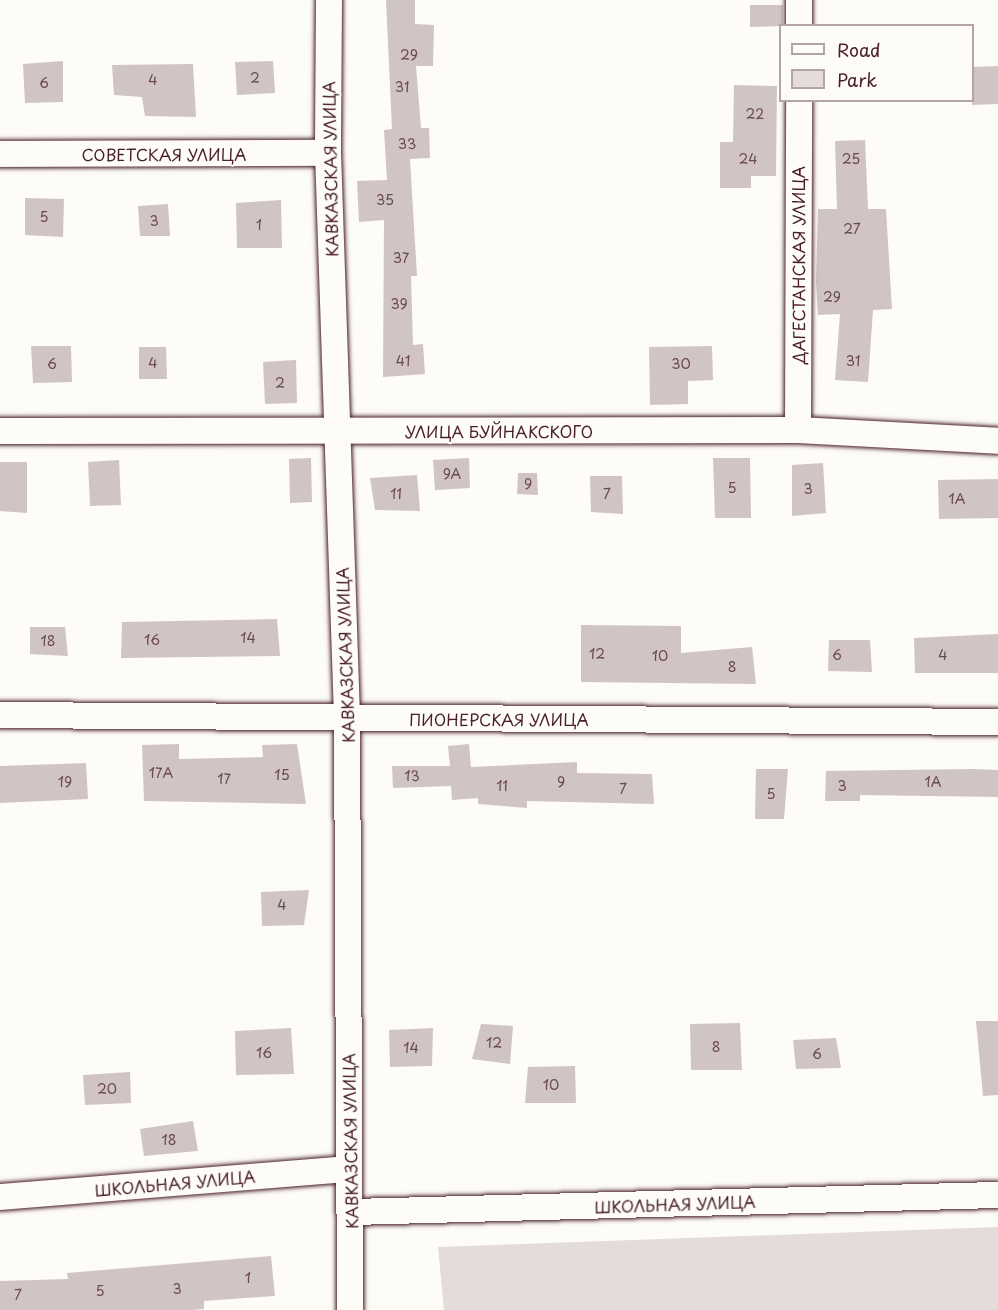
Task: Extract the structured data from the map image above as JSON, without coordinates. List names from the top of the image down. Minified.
{"streets":{"street":["СОВЕТСКАЯ УЛИЦА","КАВКАЗСКАЯ УЛИЦА","ДАГЕСТАНСКАЯ УЛИЦА","УЛИЦА БУЙНАКСКОГО","ПИОНЕРСКАЯ УЛИЦА","ШКОЛЬНАЯ УЛИЦА"]},"crossings":[["СОВЕТСКАЯ УЛИЦА","КАВКАЗСКАЯ УЛИЦА"],["КАВКАЗСКАЯ УЛИЦА","УЛИЦА БУЙНАКСКОГО"],["КАВКАЗСКАЯ УЛИЦА","ПИОНЕРСКАЯ УЛИЦА"],["КАВКАЗСКАЯ УЛИЦА","ШКОЛЬНАЯ УЛИЦА"],["ДАГЕСТАНСКАЯ УЛИЦА","УЛИЦА БУЙНАКСКОГО"]],"house_numbers":["29","2","4","6","31","22","33","24","25","35","5","3","1","27","37","29","39","41","31","4","6","30","2","9А","9","5","3","11","7","1А","14","16","18","12","6","4","10","8","17А","15","13","17","19","9","1А","11","3","7","5","4","12","8","14","16","6","10","20","18","1","3","5","7"],"legend":["Road","Park"]}
